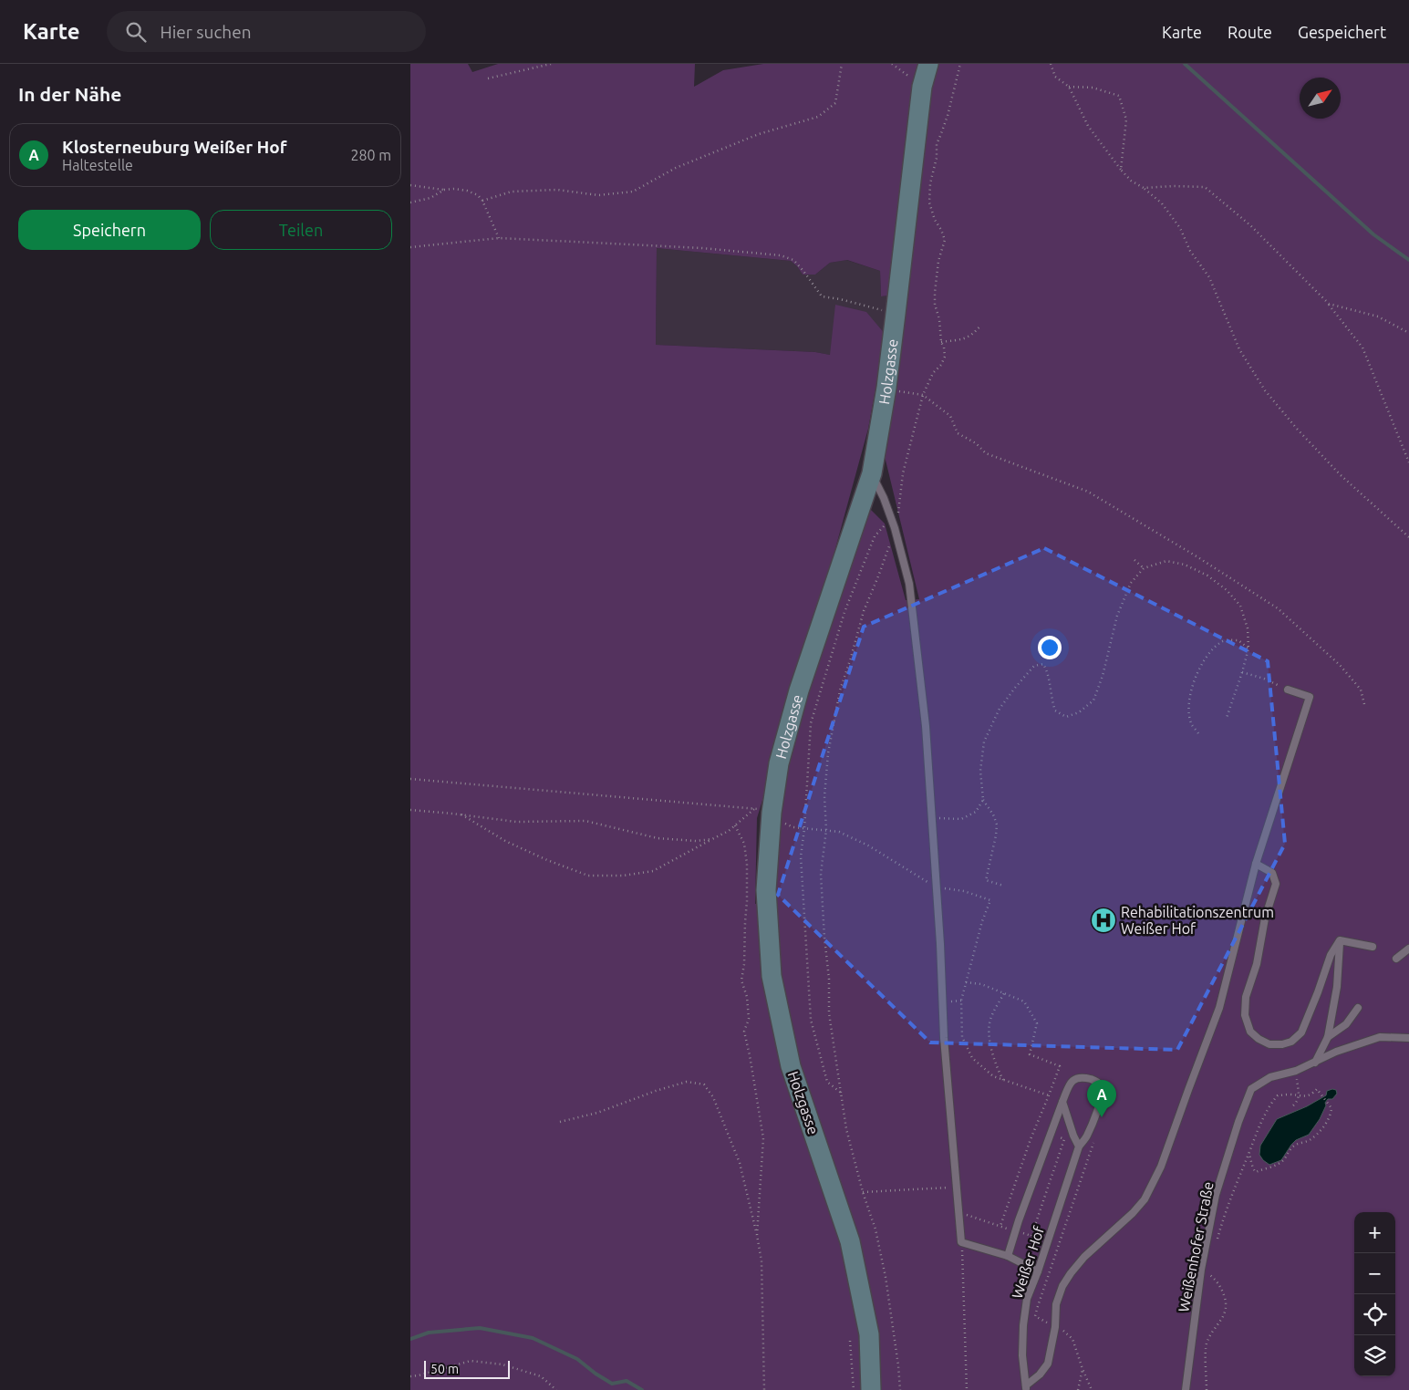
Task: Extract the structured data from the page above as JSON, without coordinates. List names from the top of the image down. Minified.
{"streets":{"street":["Holzgasse"],"lane":["Weißenhofer Straße","Weißer Hof"]},"places":{"hospital":["Rehabilitationszentrum Weißer Hof"]},"scale_bar":"50 m","north":"top right","page":{"header":"Karte","search":"Hier suchen","nav":["Karte","Route","Gespeichert"],"heading":"In der Nähe","list":[{"mark":"A","name":"Klosterneuburg Weißer Hof","note":"Haltestelle","value":"280 m"}],"buttons":["Speichern","Teilen"],"pins":"A","map_buttons":["+","−"],"scale":"50 m"}}
